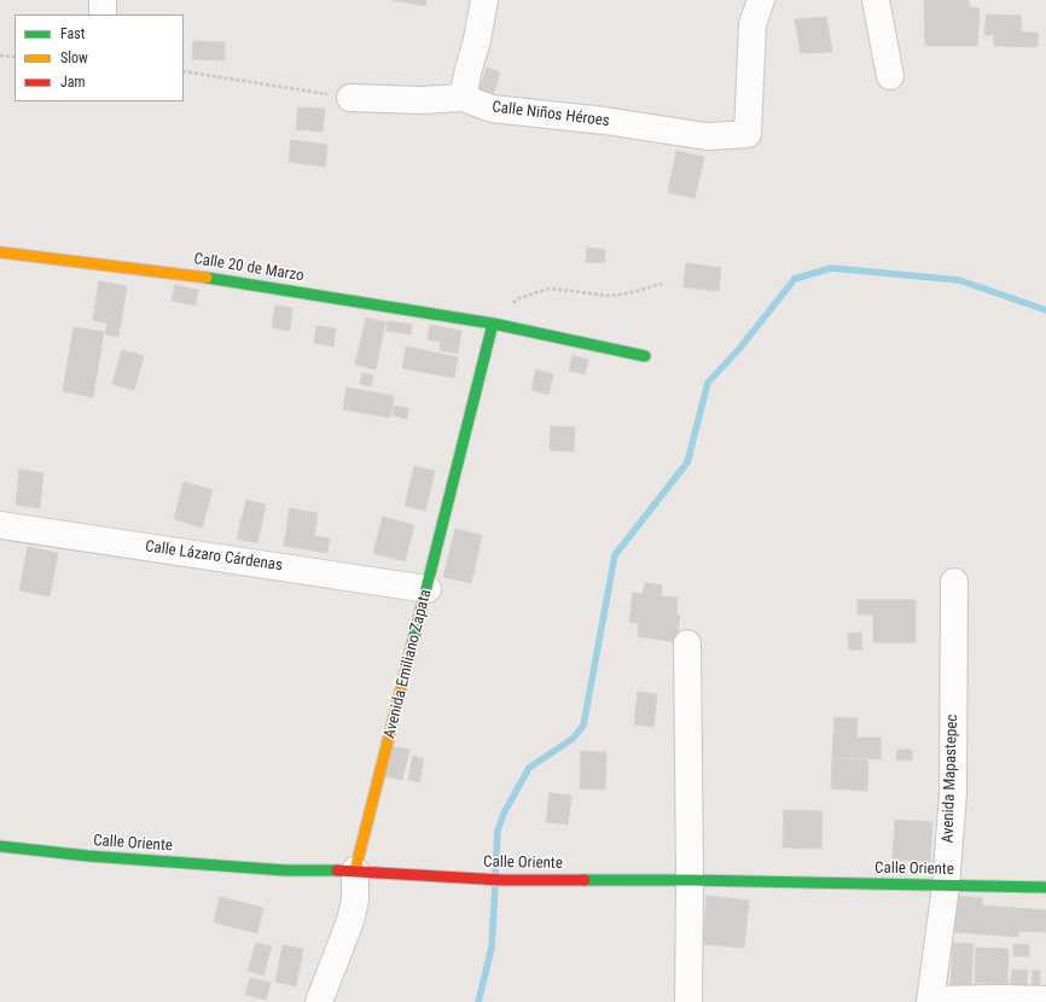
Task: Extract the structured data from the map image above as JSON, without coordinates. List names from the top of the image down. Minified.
{"streets":{"street":["Calle Niños Héroes","Calle 20 de Marzo","Calle Lázaro Cárdenas","Avenida Emiliano Zapata","Avenida Mapastepec","Calle Oriente"]},"crossings":[["Calle 20 de Marzo","Avenida Emiliano Zapata"],["Calle Lázaro Cárdenas","Avenida Emiliano Zapata"],["Avenida Emiliano Zapata","Calle Oriente"],["Avenida Mapastepec","Calle Oriente"]],"legend":["Fast","Slow","Jam"]}
